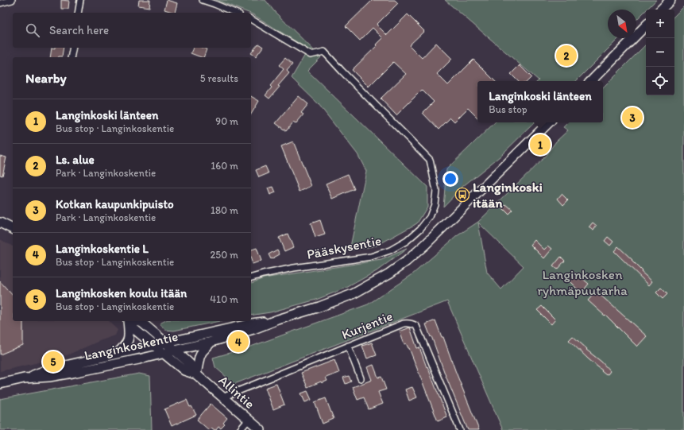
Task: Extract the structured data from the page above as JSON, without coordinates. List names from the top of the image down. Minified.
{"streets":{"street":["Pääskysentie","Kurjentie","Langinkoskentie","Allintie"]},"crossings":[["Kurjentie","Allintie"],["Langinkoskentie","Allintie"]],"parks":["Langinkosken ryhmäpuutarha"],"places":{"bus stop":["Langinkoski itään"]},"north":"bottom right","page":{"map_buttons":["+","−"],"search":"Search here","pins":["2","3","1","4","5"],"heading":["Nearby","5 results"],"popup":["Langinkoski länteen","Bus stop"],"list":[{"mark":"1","name":"Langinkoski länteen","note":"Bus stop · Langinkoskentie","value":"90 m"},{"mark":"2","name":"Ls. alue","note":"Park · Langinkoskentie","value":"160 m"},{"mark":"3","name":"Kotkan kaupunkipuisto","note":"Park · Langinkoskentie","value":"180 m"},{"mark":"4","name":"Langinkoskentie L","note":"Bus stop · Langinkoskentie","value":"250 m"},{"mark":"5","name":"Langinkosken koulu itään","note":"Bus stop · Langinkoskentie","value":"410 m"}]}}
